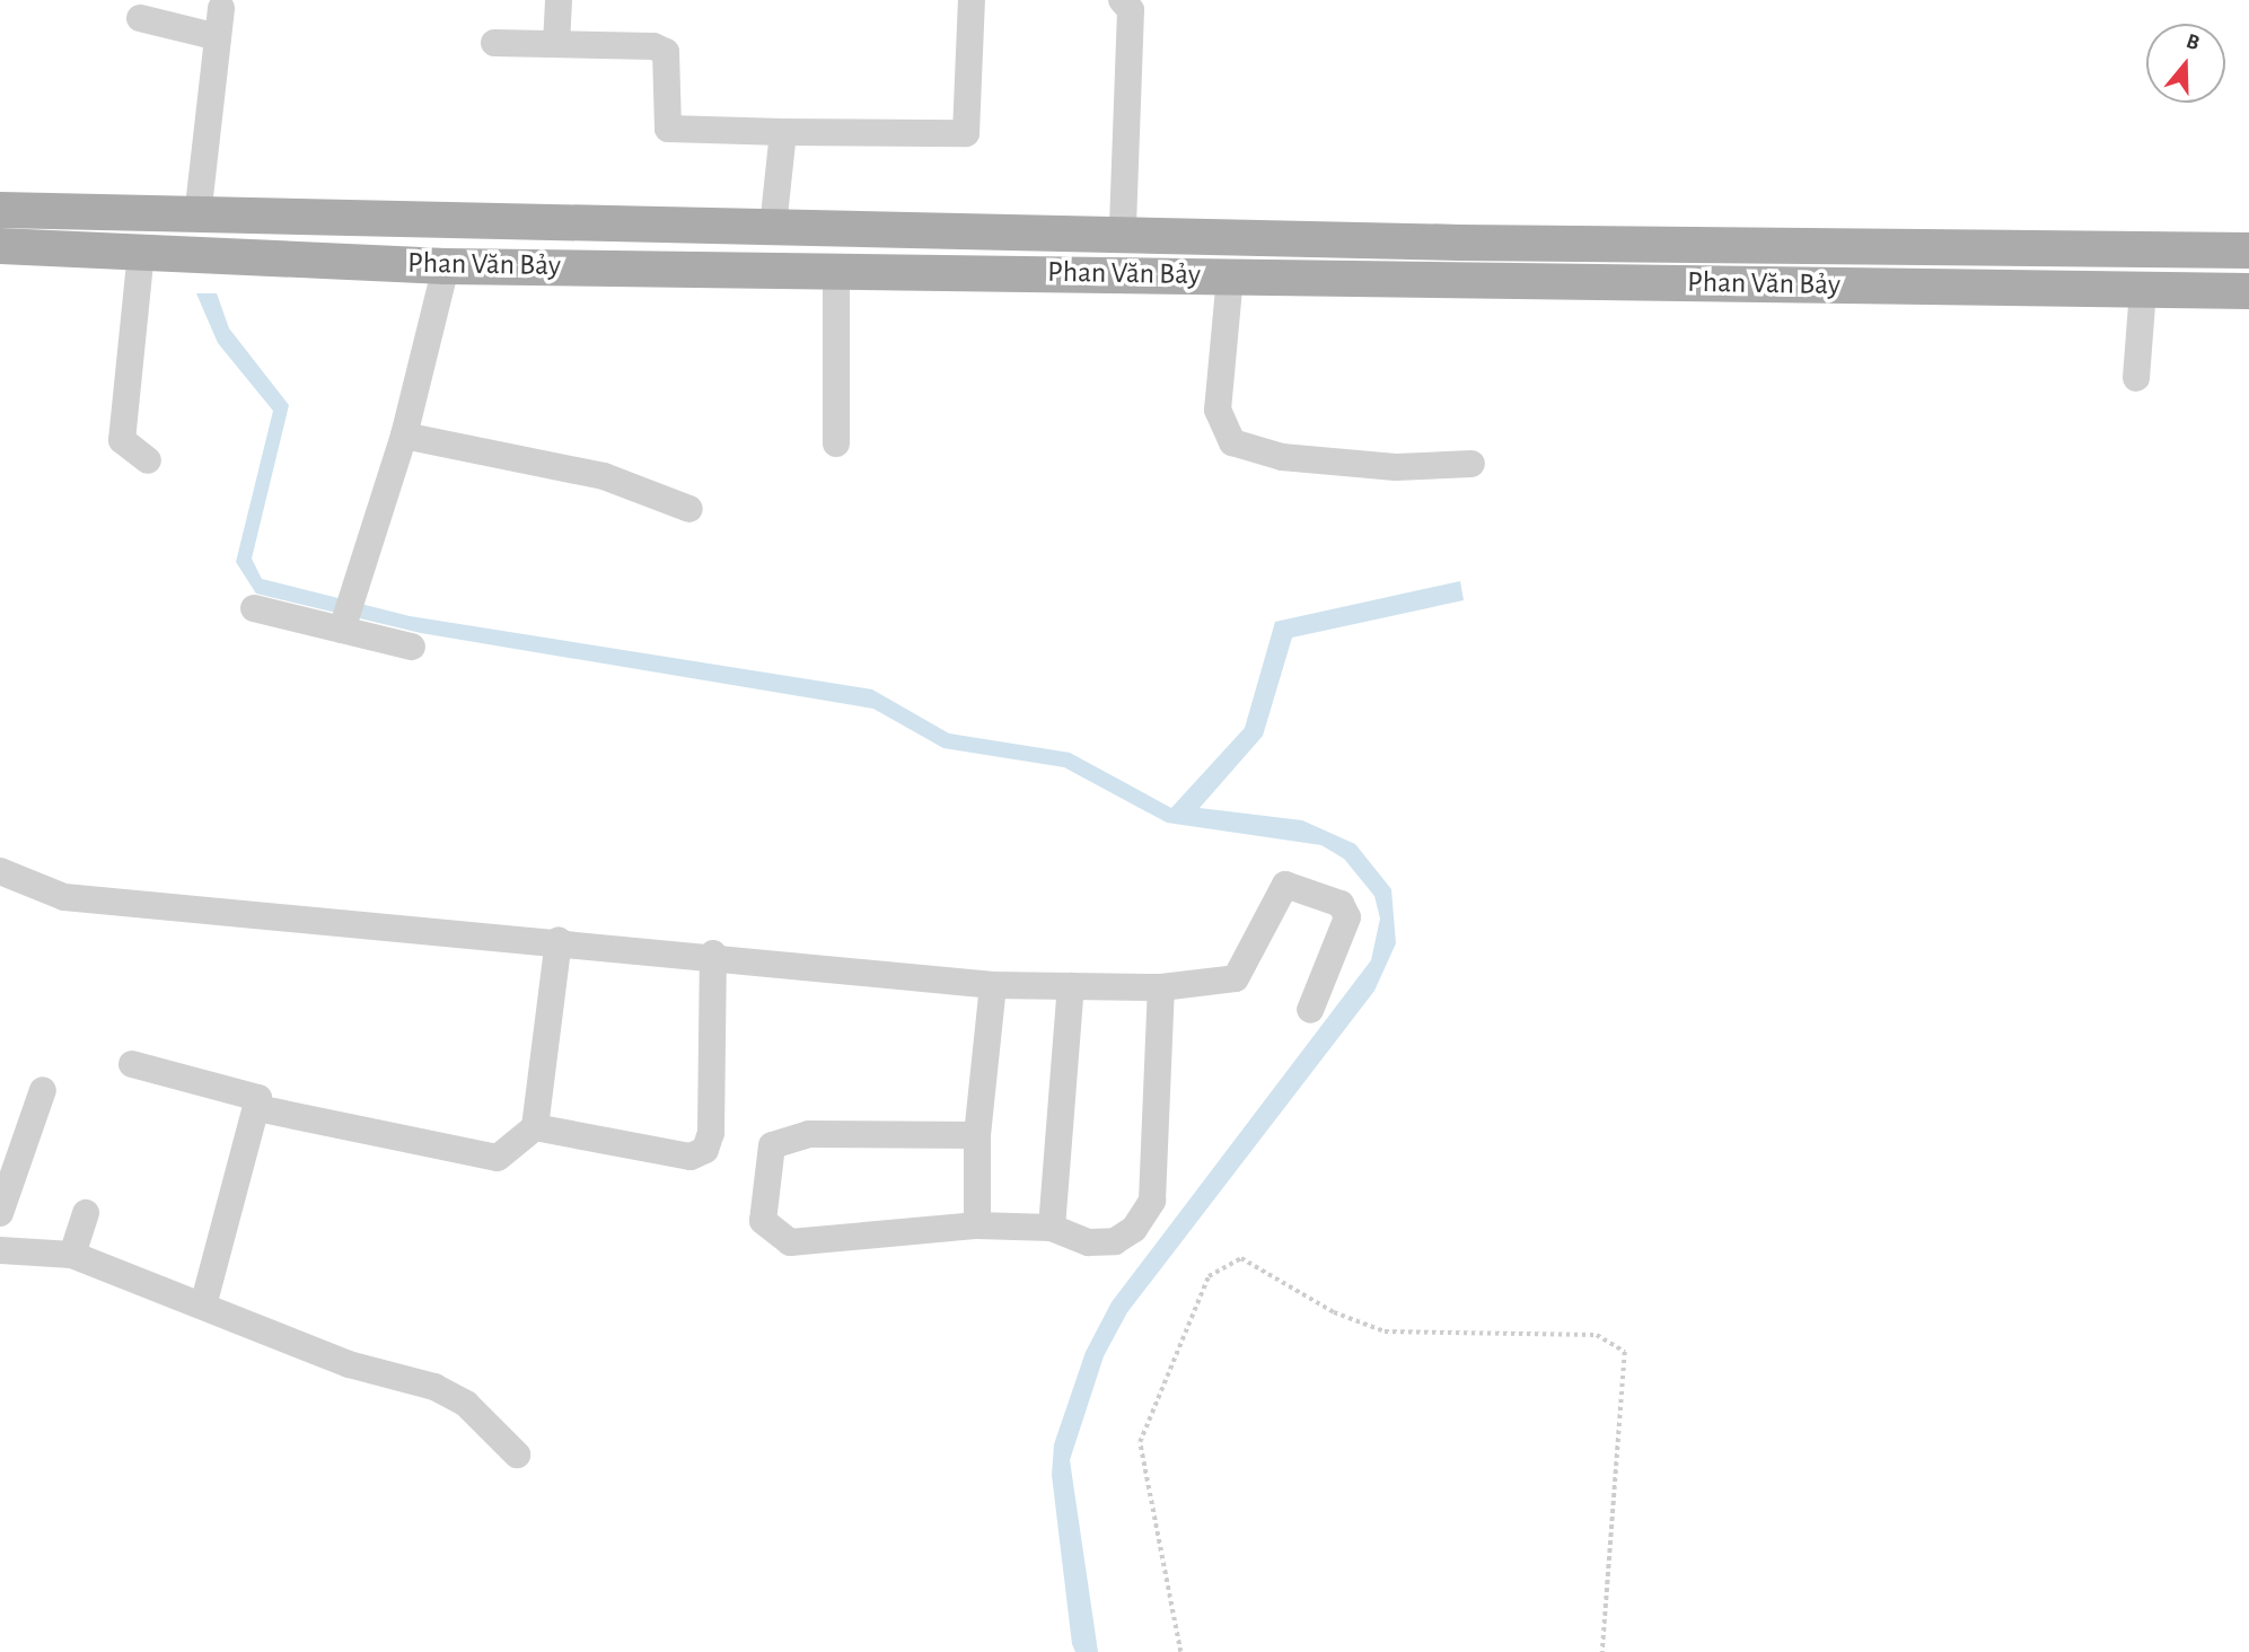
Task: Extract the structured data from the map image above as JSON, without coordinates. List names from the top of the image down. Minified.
{"streets":{"main road":["Phan Văn Bảy"]},"north":"top"}
